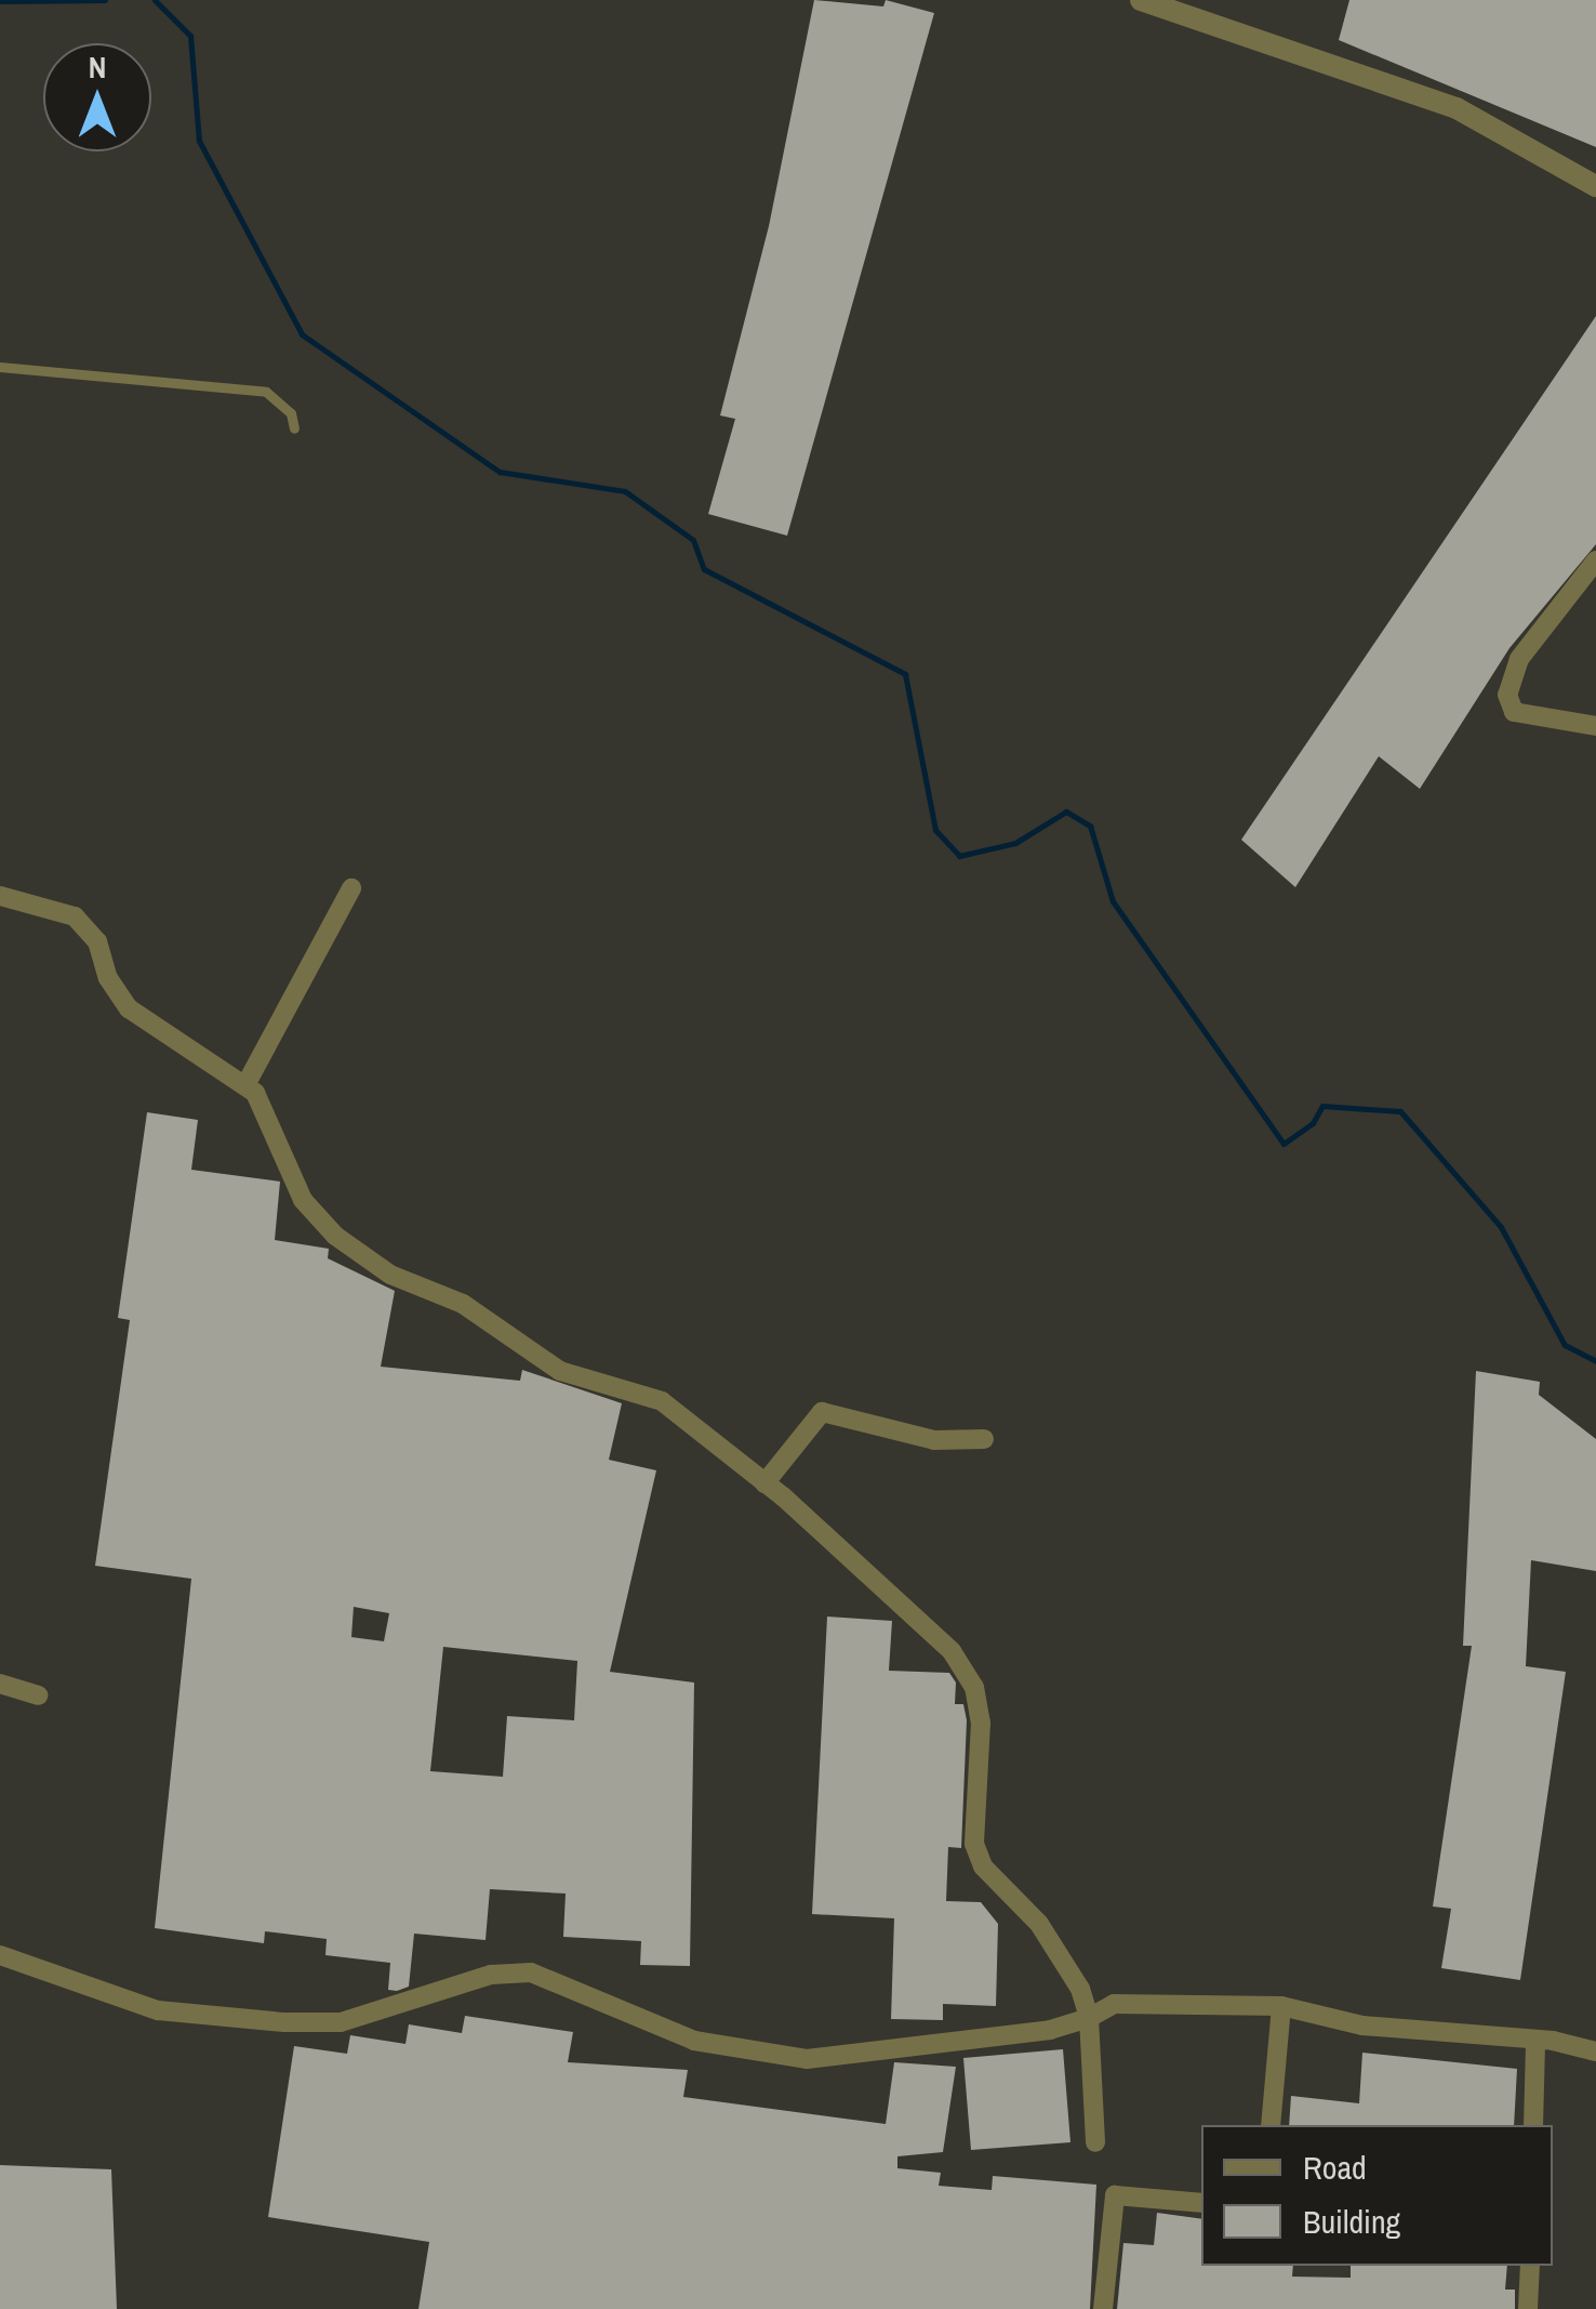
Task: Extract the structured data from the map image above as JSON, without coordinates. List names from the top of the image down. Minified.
{"legend":["Road","Building"],"north":"top"}
